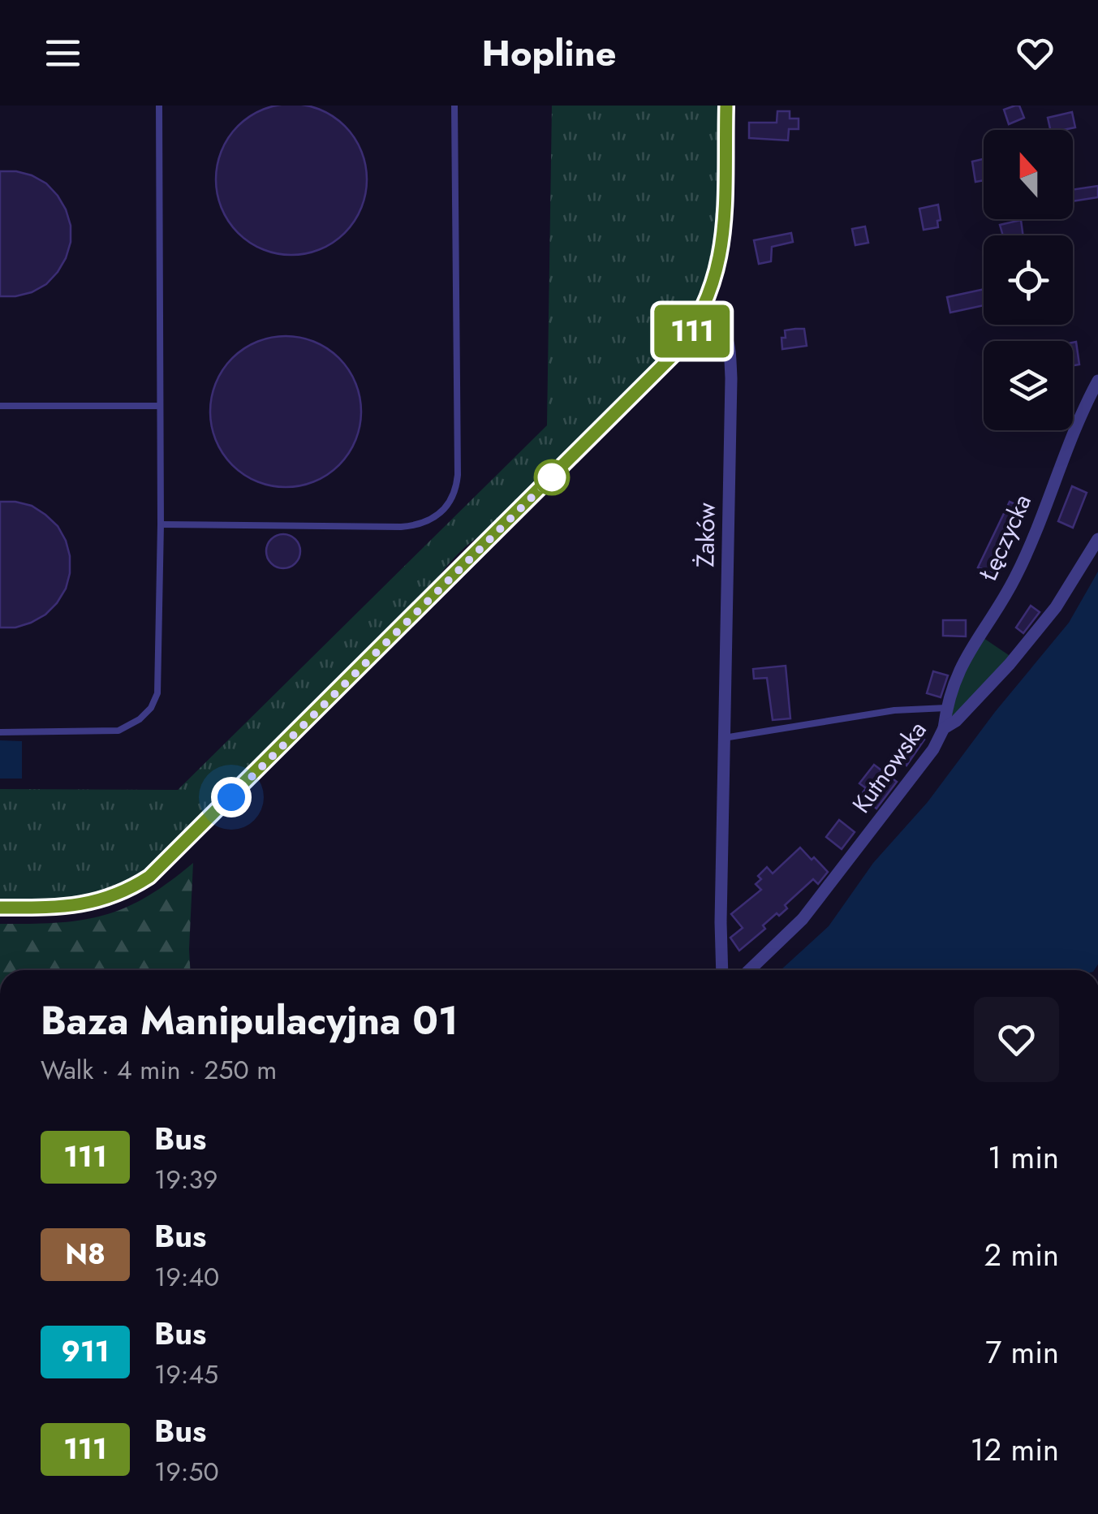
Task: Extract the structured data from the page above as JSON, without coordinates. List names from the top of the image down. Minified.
{"streets":{"street":["Żaków","Łęczycka","Kutnowska"]},"crossings":[["Łęczycka","Kutnowska"]],"lines":["bus line 111"],"north":"top","page":{"header":"Hopline","on_map":"111","heading":["Baza Manipulacyjna 01","Walk · 4 min · 250 m"],"list":[{"mark":"111","name":"Bus","note":"19:39","value":"1 min"},{"mark":"N8","name":"Bus","note":"19:40","value":"2 min"},{"mark":"911","name":"Bus","note":"19:45","value":"7 min"},{"mark":"111","name":"Bus","note":"19:50","value":"12 min"}]}}
